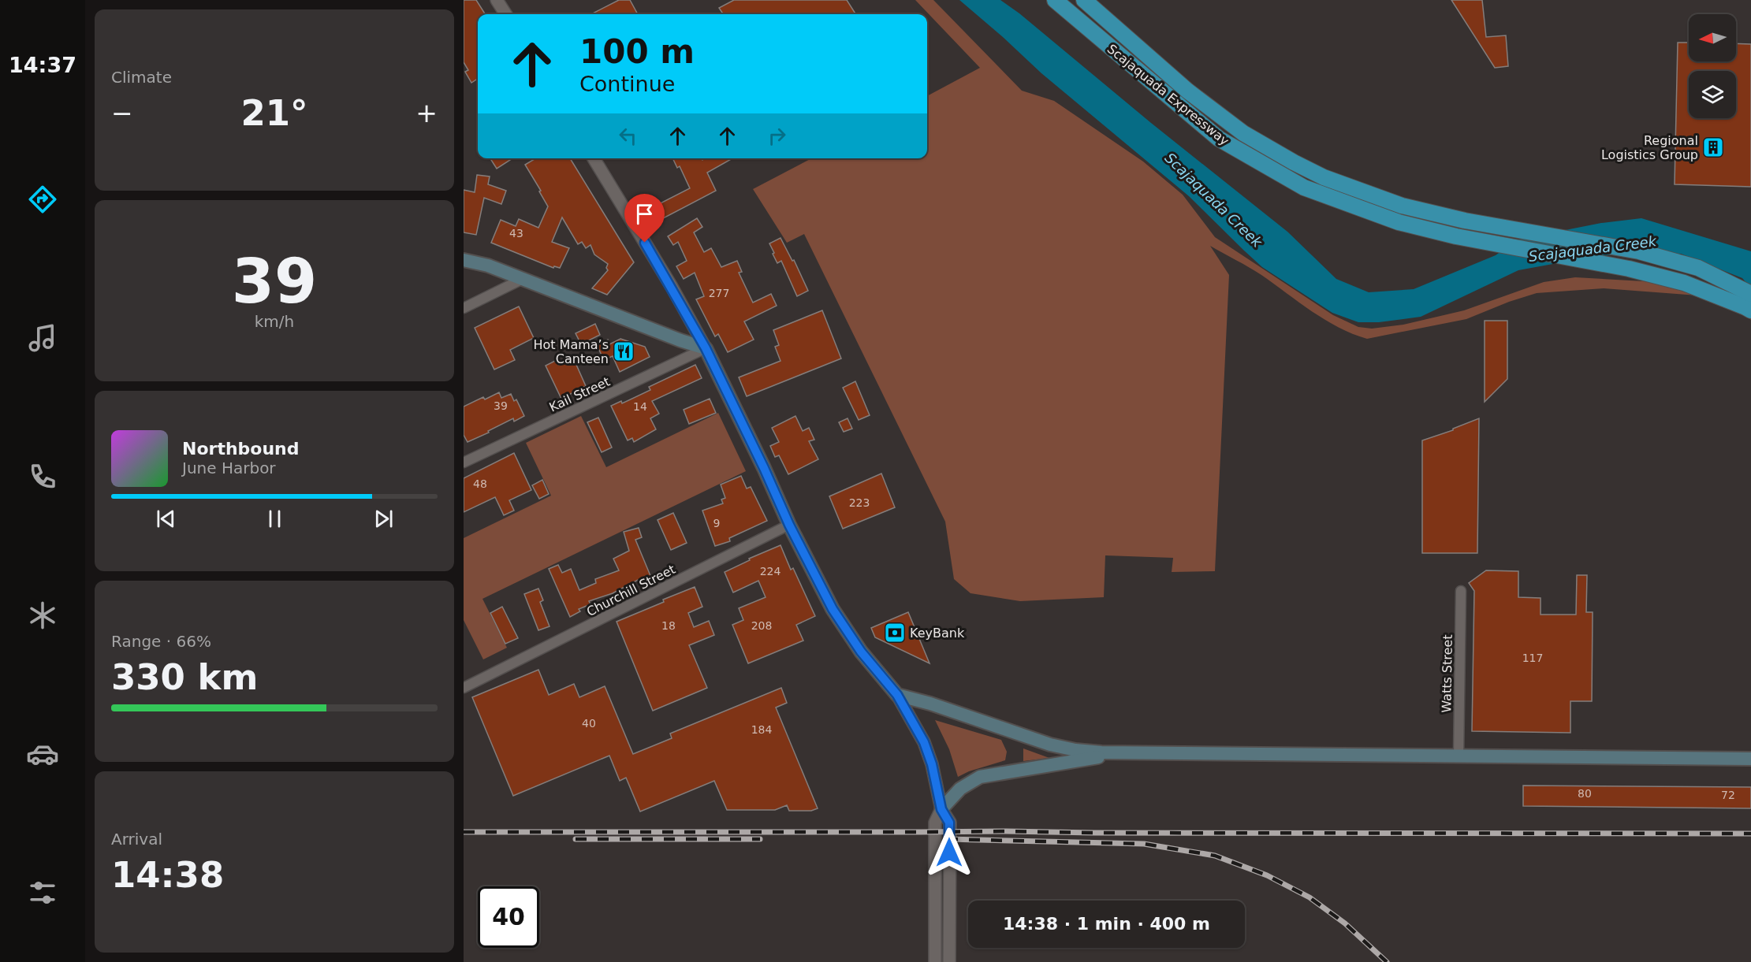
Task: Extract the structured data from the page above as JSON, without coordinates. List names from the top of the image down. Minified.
{"streets":{"highway":["Scajaquada Expressway"],"street":["Kail Street","Churchill Street","Watts Street"]},"water":["Scajaquada Creek"],"places":{"building":["Regional Logistics Group"],"restaurant":["Hot Mama’s Canteen"],"bank":["KeyBank"]},"house_numbers":["43","277","39","14","48","223","9","224","18","208","117","40","184","80","72"],"north":"left","page":{"tabs":"14:37","tile":["Climate",["39","km/h"],["Range · 66%","330 km"],["Arrival","14:38"]],"turn":["100 m","Continue"],"heat":["−","21°","+"],"song":["Northbound","June Harbor"],"limit":"40","trip":"14:38 · 1 min · 400 m"}}
